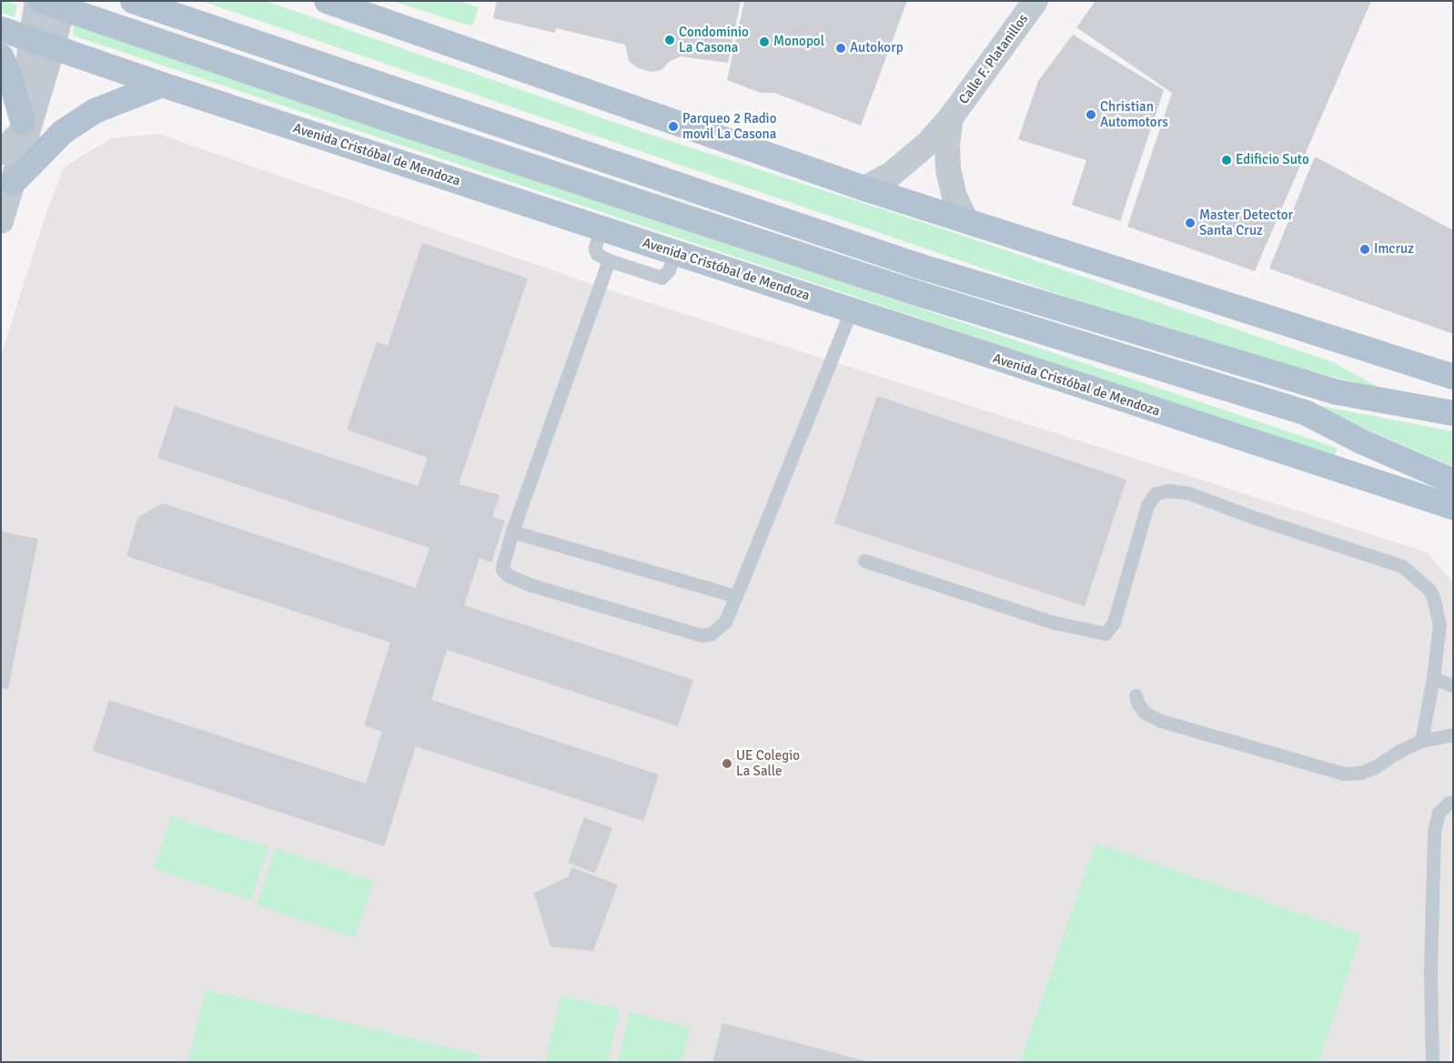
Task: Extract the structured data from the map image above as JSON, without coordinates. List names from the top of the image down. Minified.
{"streets":{"main road":["Avenida Cristóbal de Mendoza"],"street":["Calle F. Platanillos"]},"places":["Condominio La Casona","Monopol","Autokorp","Christian Automotors","Parqueo 2 Radio movil La Casona","Edificio Suto","Master Detector Santa Cruz","Imcruz","UE Colegio La Salle"]}
